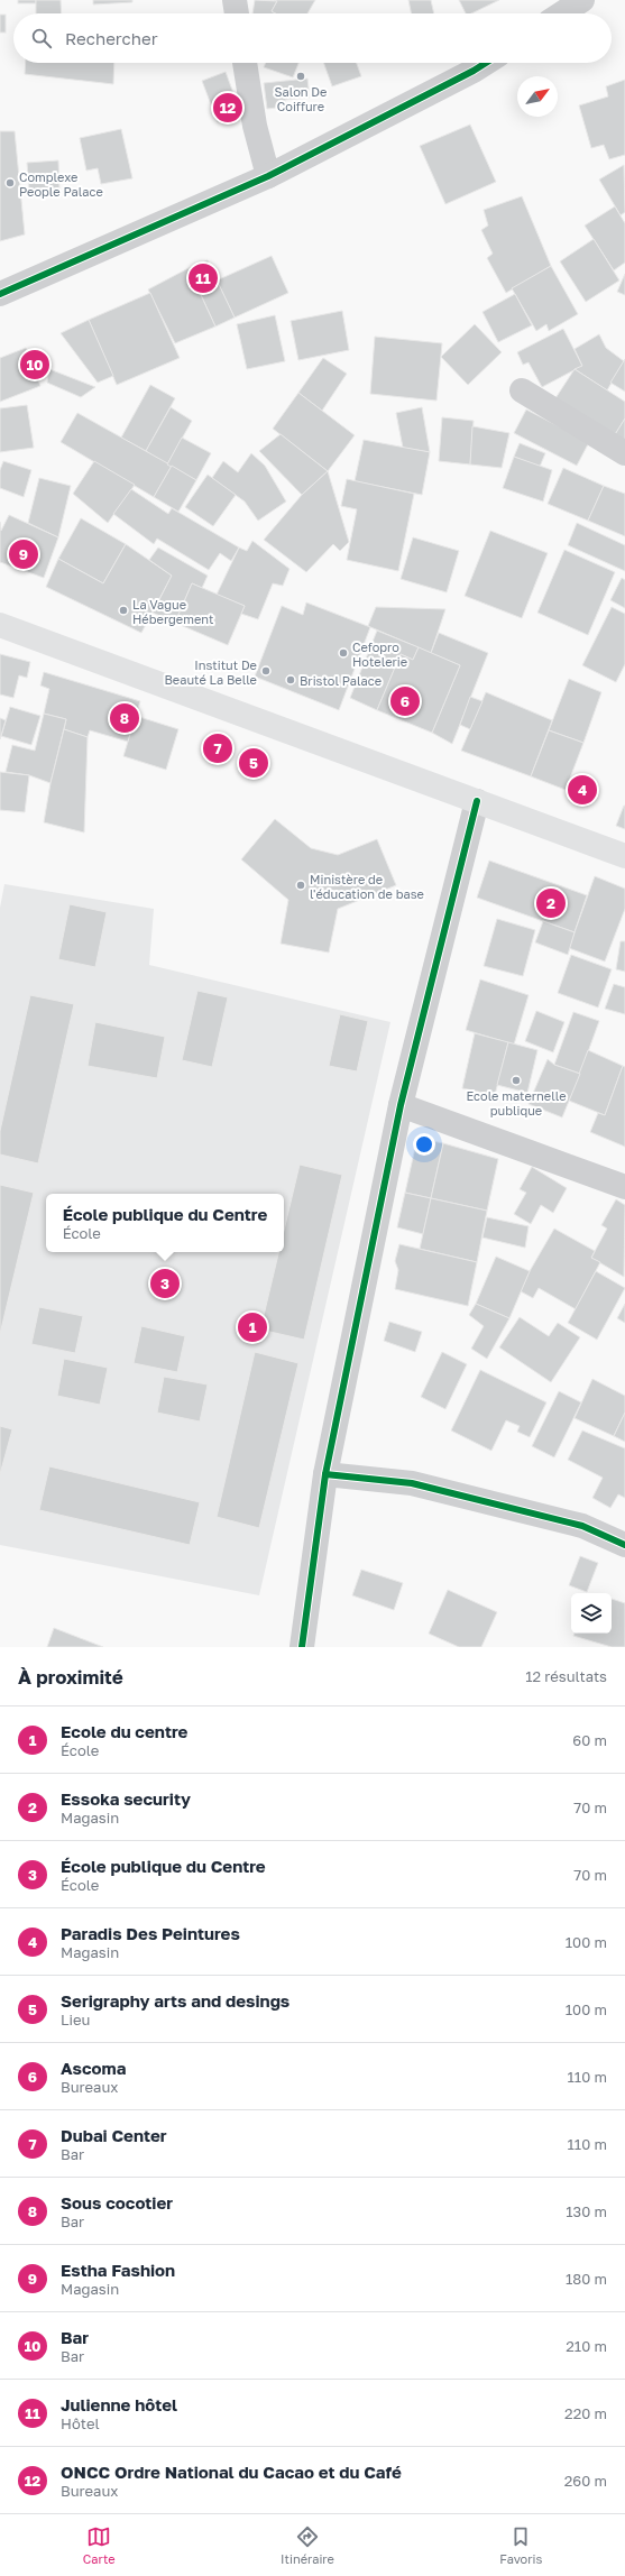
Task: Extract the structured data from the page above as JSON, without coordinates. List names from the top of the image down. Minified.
{"places":["Salon De Coiffure","Complexe People Palace","La Vague Hébergement","Cefopro Hotelerie","Institut De Beauté La Belle","Bristol Palace","Ministère de l'éducation de base","Ecole maternelle publique"],"north":"top right","page":{"search":"Rechercher","pins":["12","11","10","9","6","8","7","5","4","2","3","1"],"popup":["École publique du Centre","École"],"heading":["À proximité","12 résultats"],"list":[{"mark":"1","name":"Ecole du centre","note":"École","value":"60 m"},{"mark":"2","name":"Essoka security","note":"Magasin","value":"70 m"},{"mark":"3","name":"École publique du Centre","note":"École","value":"70 m"},{"mark":"4","name":"Paradis Des Peintures","note":"Magasin","value":"100 m"},{"mark":"5","name":"Serigraphy arts and desings","note":"Lieu","value":"100 m"},{"mark":"6","name":"Ascoma","note":"Bureaux","value":"110 m"},{"mark":"7","name":"Dubai Center","note":"Bar","value":"110 m"},{"mark":"8","name":"Sous cocotier","note":"Bar","value":"130 m"},{"mark":"9","name":"Estha Fashion","note":"Magasin","value":"180 m"},{"mark":"10","name":"Bar","note":"Bar","value":"210 m"},{"mark":"11","name":"Julienne hôtel","note":"Hôtel","value":"220 m"},{"mark":"12","name":"ONCC Ordre National du Cacao et du Café","note":"Bureaux","value":"260 m"}],"nav":["Carte","Itinéraire","Favoris"]}}
